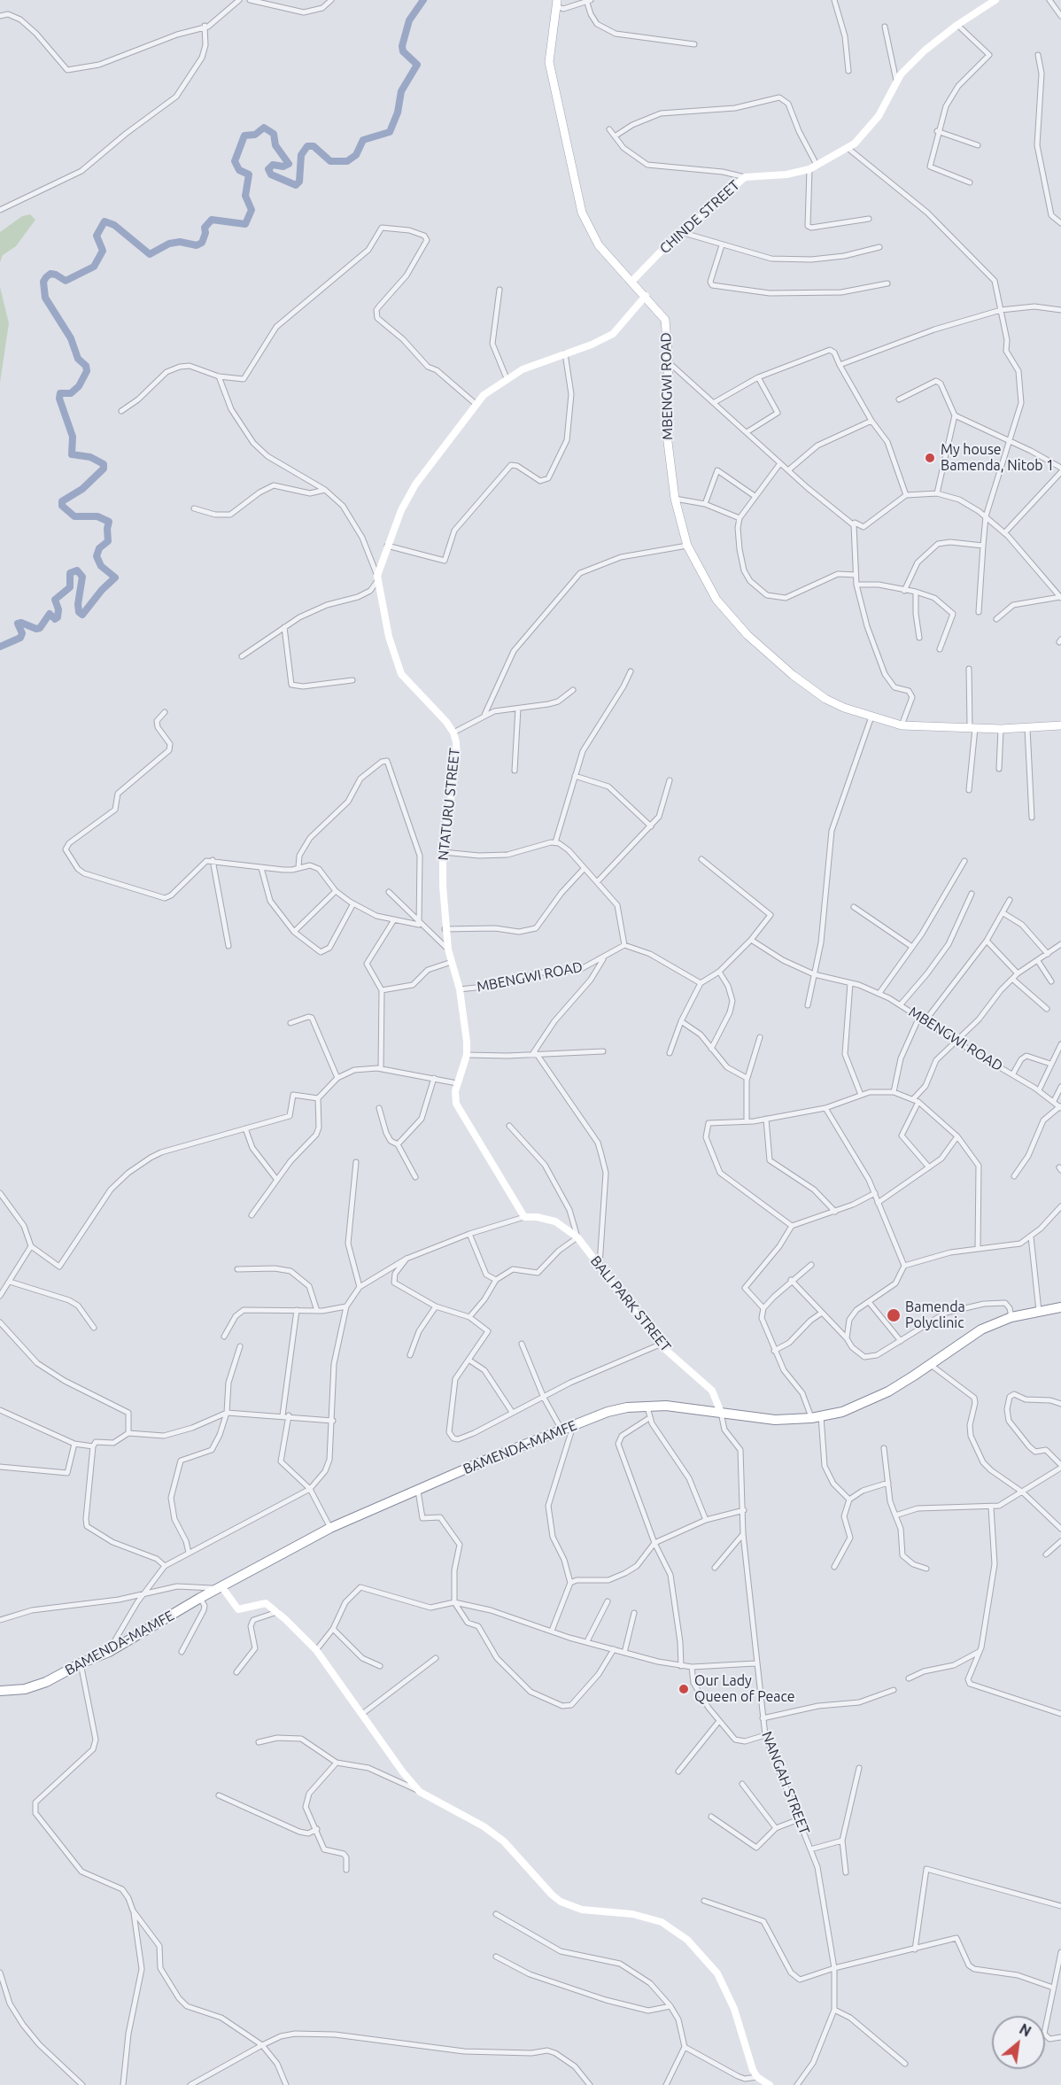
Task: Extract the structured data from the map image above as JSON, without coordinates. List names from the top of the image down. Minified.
{"streets":{"highway":["BAMENDA-MAMFE"],"main road":["MBENGWI ROAD"],"street":["CHINDE STREET","NTATURU STREET","BALI PARK STREET","NANGAH STREET"]},"crossings":[["CHINDE STREET","MBENGWI ROAD"],["MBENGWI ROAD","NTATURU STREET"],["NTATURU STREET","BALI PARK STREET"],["BALI PARK STREET","BAMENDA-MAMFE"],["BALI PARK STREET","NANGAH STREET"],["BAMENDA-MAMFE","NANGAH STREET"]],"places":["My house Bamenda, Nitob 1","Bamenda Polyclinic","Our Lady Queen of Peace"],"north":"top right"}
